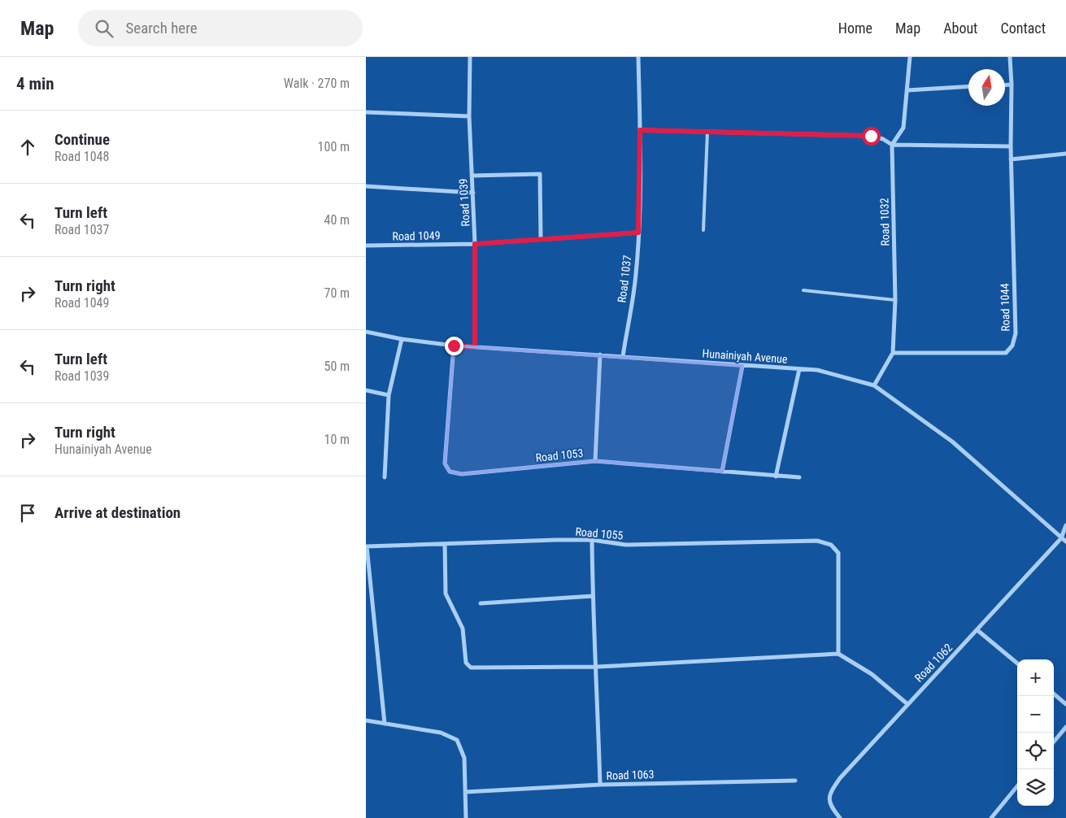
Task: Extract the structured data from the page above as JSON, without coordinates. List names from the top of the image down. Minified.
{"streets":{"street":["Road 1039","Road 1032","Road 1049","Road 1037","Road 1044","Hunainiyah Avenue","Road 1053","Road 1055","Road 1062","Road 1063"]},"crossings":[["Road 1039","Road 1049"],["Road 1039","Hunainiyah Avenue"],["Road 1032","Road 1044"],["Road 1032","Hunainiyah Avenue"],["Road 1049","Road 1037"],["Road 1037","Hunainiyah Avenue"],["Hunainiyah Avenue","Road 1053"],["Hunainiyah Avenue","Road 1062"]],"north":"top","page":{"header":"Map","search":"Search here","nav":["Home","Map","About","Contact"],"heading":["4 min","Walk · 270 m"],"list":[["Continue","Road 1048","100 m"],["Turn left","Road 1037","40 m"],["Turn right","Road 1049","70 m"],["Turn left","Road 1039","50 m"],["Turn right","Hunainiyah Avenue","10 m"],"Arrive at destination"],"map_buttons":["+","−"]}}
